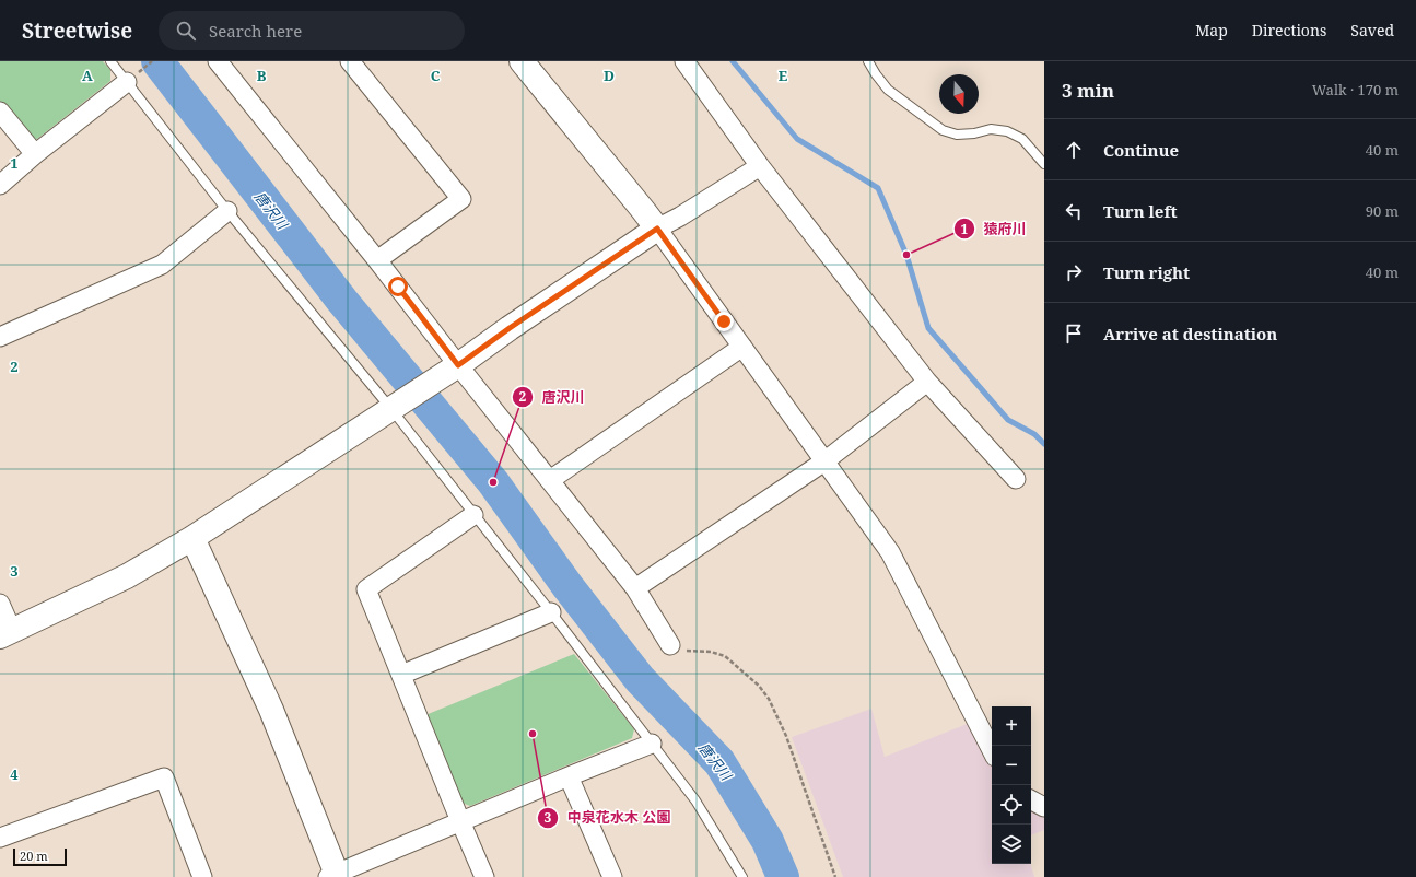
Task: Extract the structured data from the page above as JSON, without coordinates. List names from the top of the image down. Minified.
{"water":["唐沢川"],"places":["猿府川","唐沢川","中泉花水木 公園"],"scale_bar":"20 m","north":"bottom","page":{"header":"Streetwise","search":"Search here","nav":["Map","Directions","Saved"],"heading":["3 min","Walk · 170 m"],"list":[["Continue","40 m"],["Turn left","90 m"],["Turn right","40 m"],"Arrive at destination"],"map_buttons":["+","−"],"scale":"20 m"},"grid":{"columns":["A","B","C","D","E"],"rows":["1","2","3","4"]}}
